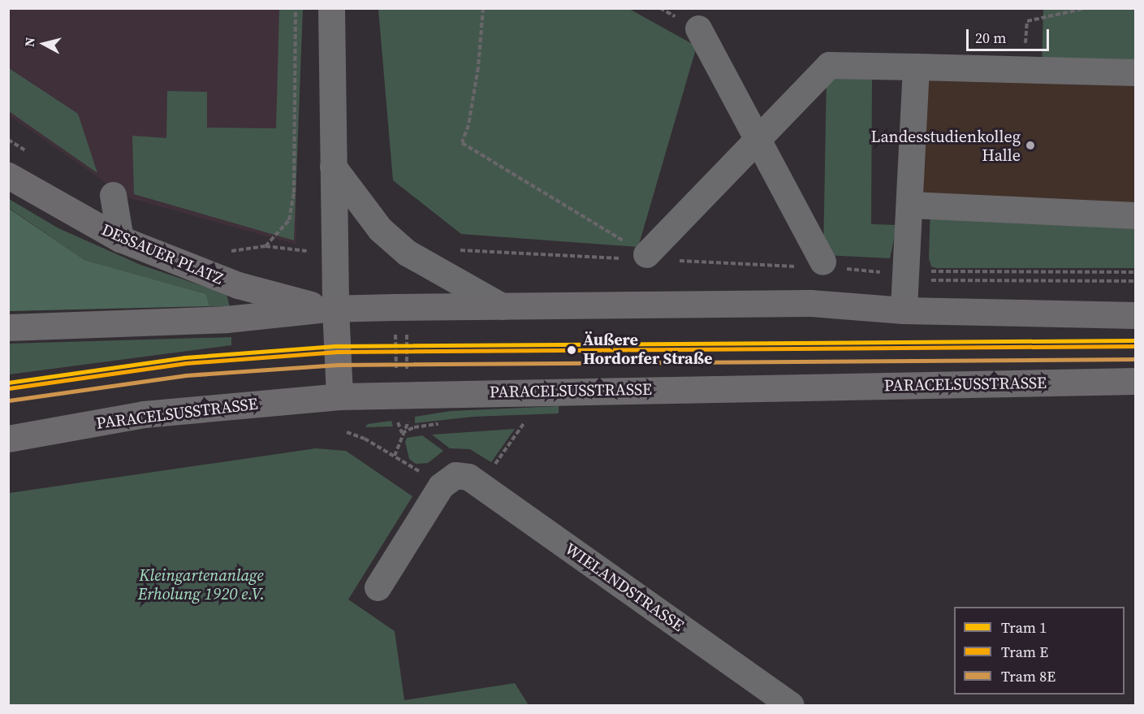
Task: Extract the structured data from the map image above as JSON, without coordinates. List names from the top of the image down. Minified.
{"streets":{"main road":["DESSAUER PLATZ","PARACELSUSSTRASSE"],"street":["WIELANDSTRASSE"]},"parks":["Kleingartenanlage Erholung 1920 e.V."],"places":["Landesstudienkolleg Halle","Äußere Hordorfer Straße"],"lines":["tram line 1","tram line E","tram line 8E"],"legend":["Tram 1","Tram E","Tram 8E"],"scale_bar":"20 m","north":"left"}
